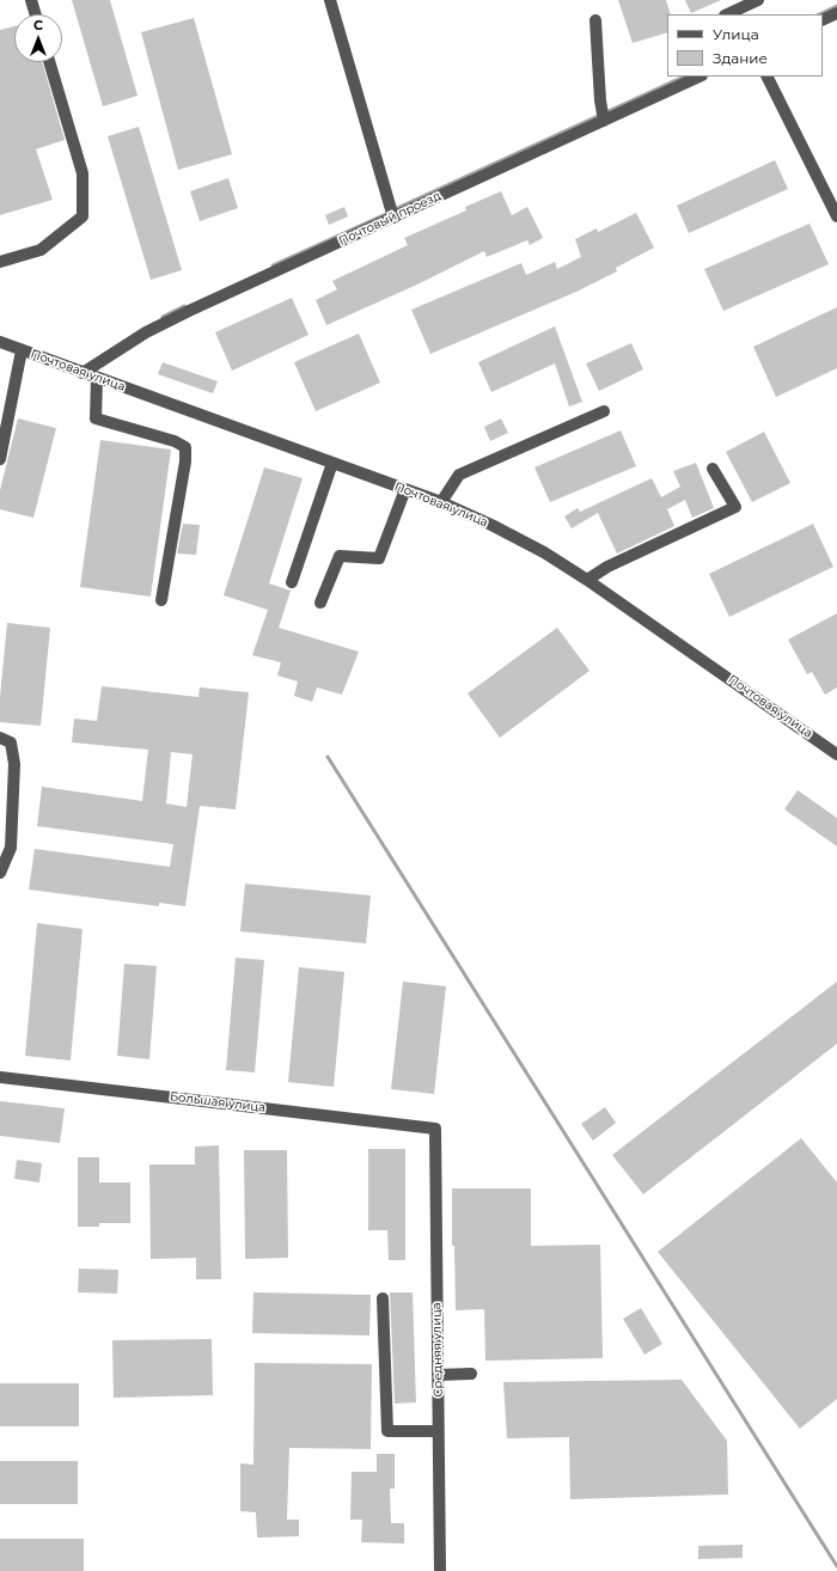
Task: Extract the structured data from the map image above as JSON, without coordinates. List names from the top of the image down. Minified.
{"streets":{"street":["Почтовый проезд","Почтовая улица","Большая улица","Средняя улица"]},"crossings":[["Почтовый проезд","Почтовая улица"],["Большая улица","Средняя улица"]],"legend":["Улица","Здание"],"north":"top"}
